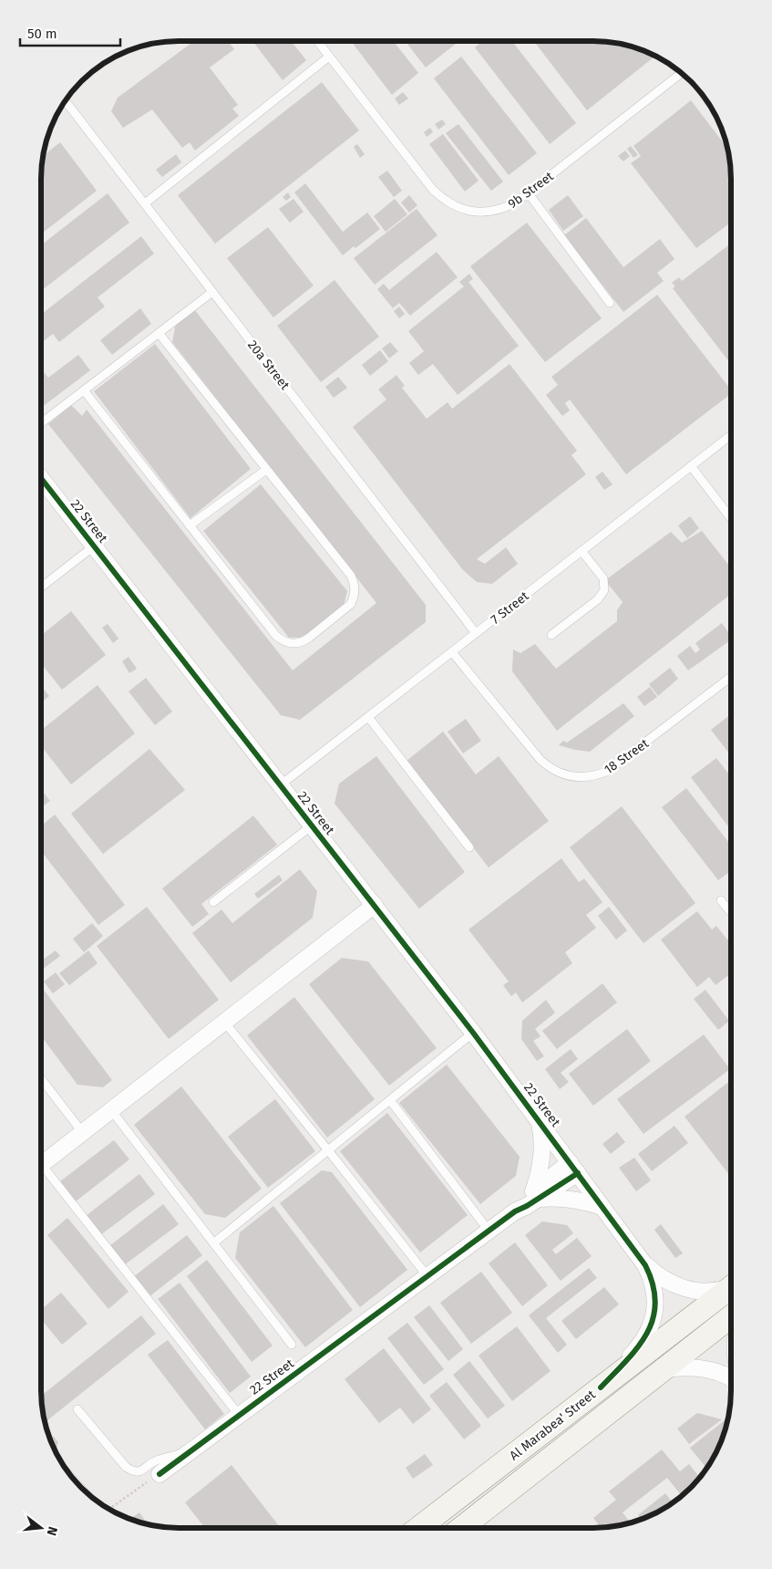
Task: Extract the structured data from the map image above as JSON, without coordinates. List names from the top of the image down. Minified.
{"streets":{"main road":["Al Marabea' Street"],"street":["22 Street"],"lane":["9b Street","20a Street","7 Street","18 Street"]},"crossings":[["20a Street","7 Street"],["22 Street","7 Street"],["22 Street","Al Marabea' Street"],["7 Street","18 Street"]],"scale_bar":"50 m","north":"right"}
